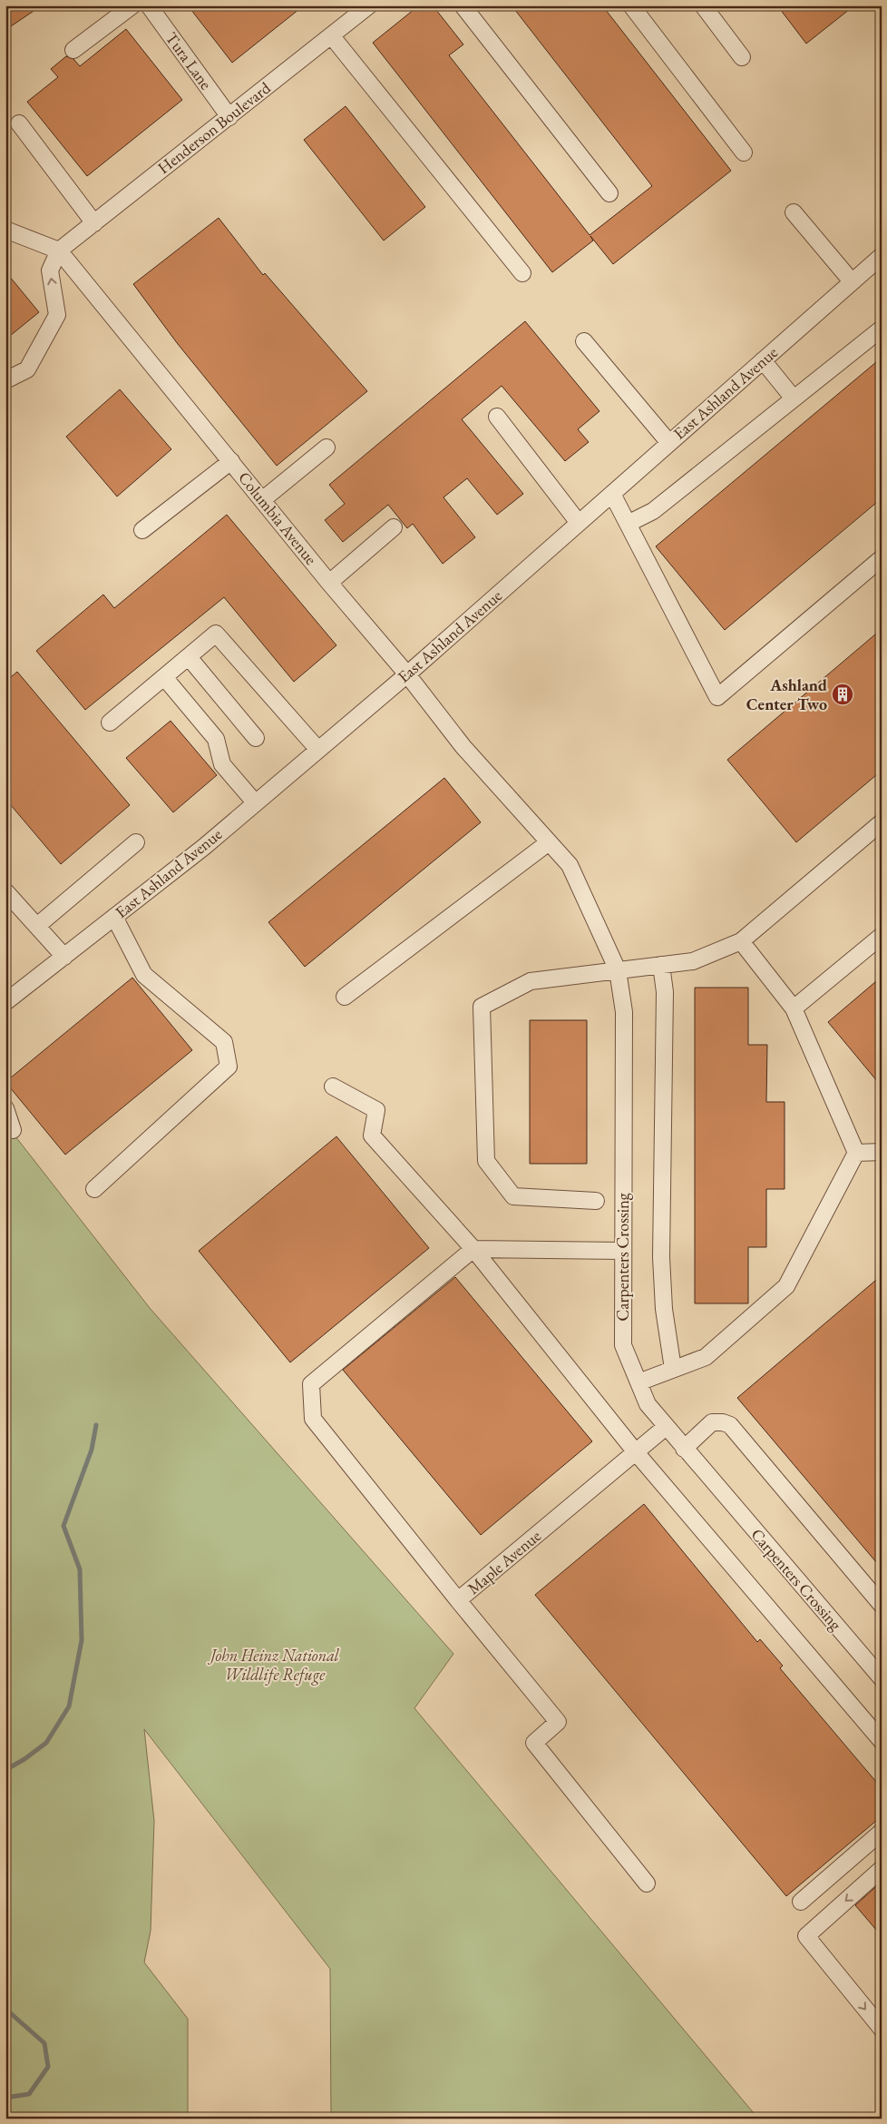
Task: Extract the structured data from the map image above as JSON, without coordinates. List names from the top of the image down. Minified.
{"streets":{"street":["Tura Lane","Henderson Boulevard","East Ashland Avenue","Columbia Avenue","Carpenters Crossing","Maple Avenue"]},"crossings":[["Tura Lane","Henderson Boulevard"],["Henderson Boulevard","Columbia Avenue"],["East Ashland Avenue","Columbia Avenue"],["Columbia Avenue","Carpenters Crossing"],["Carpenters Crossing","Maple Avenue"]],"parks":["John Heinz National Wildlife Refuge"],"places":{"building":["Ashland Center Two"]}}
